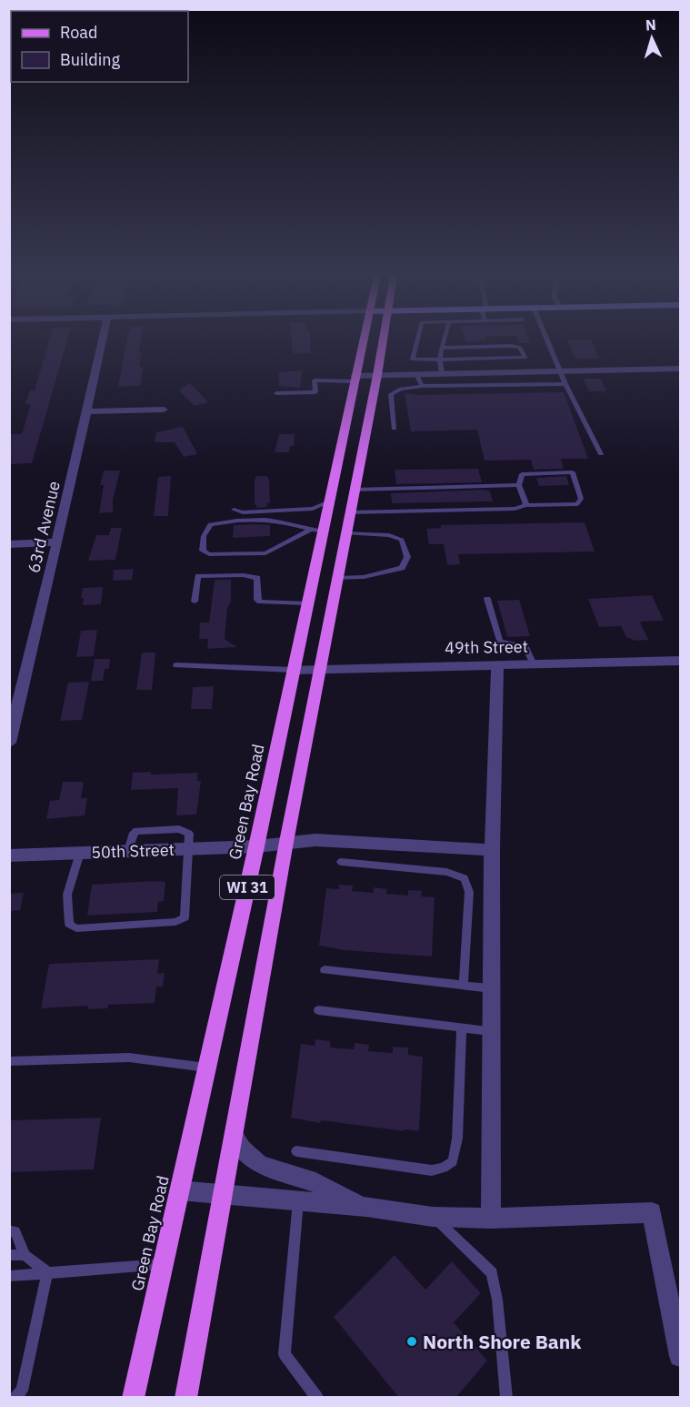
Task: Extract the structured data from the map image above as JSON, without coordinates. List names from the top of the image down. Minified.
{"streets":{"main road":["Green Bay Road","WI 31"],"street":["63rd Avenue","49th Street","50th Street"]},"crossings":[["49th Street","Green Bay Road"],["49th Street","WI 31"],["Green Bay Road","50th Street"],["50th Street","WI 31"]],"places":["North Shore Bank"],"legend":["Road","Building"],"north":"top"}
